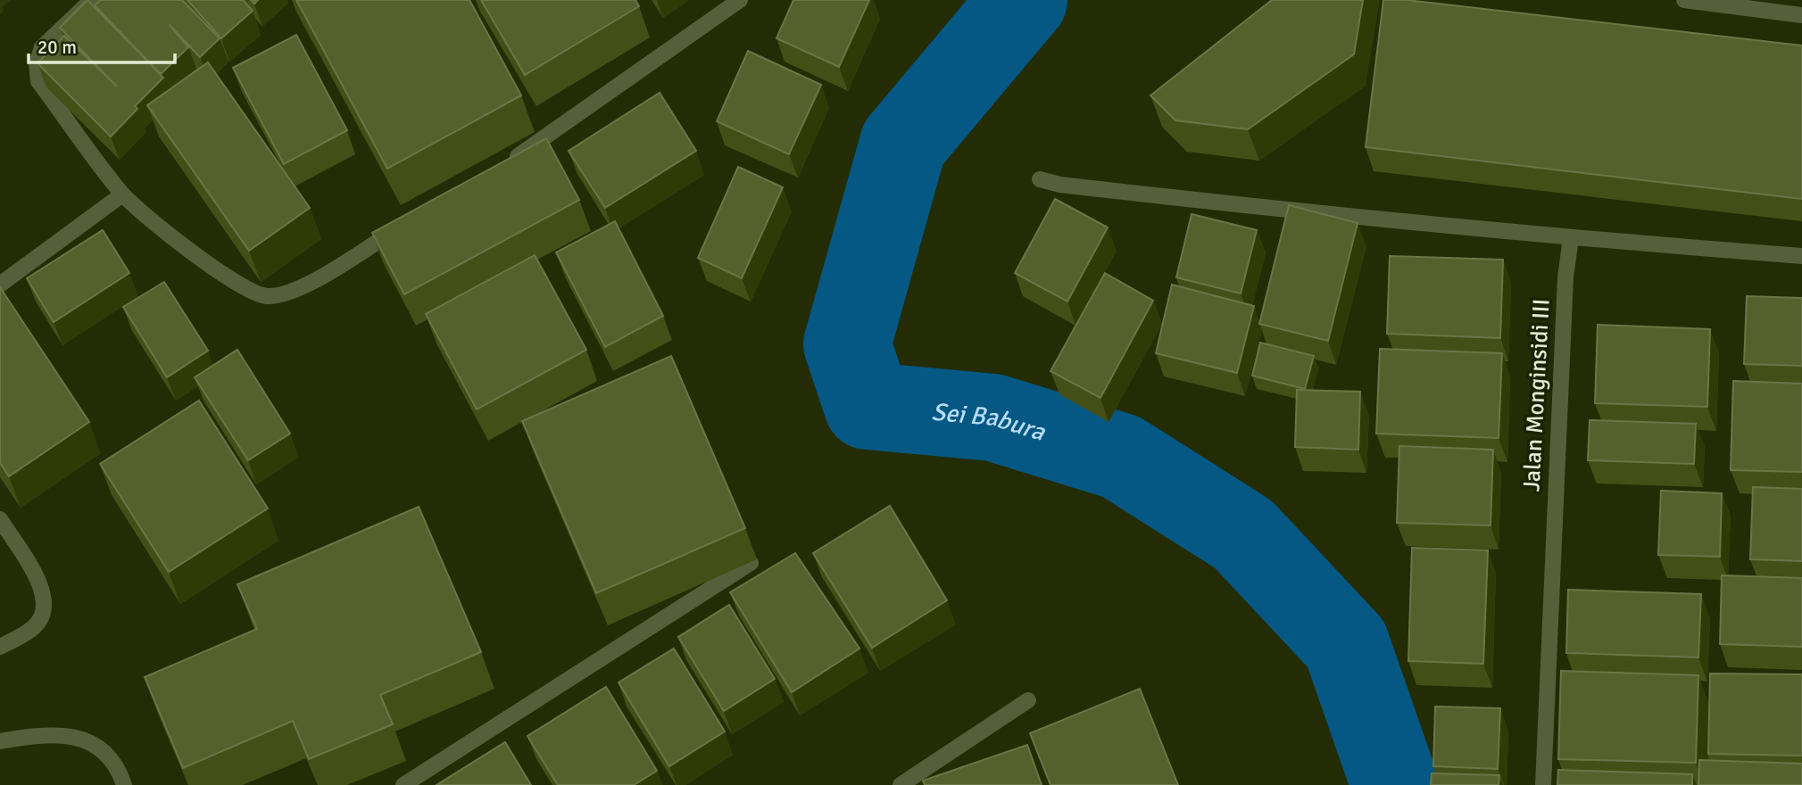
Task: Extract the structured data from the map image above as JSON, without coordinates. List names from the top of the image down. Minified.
{"streets":{"street":["Jalan Monginsidi III"]},"water":["Sei Babura"],"scale_bar":"20 m"}
